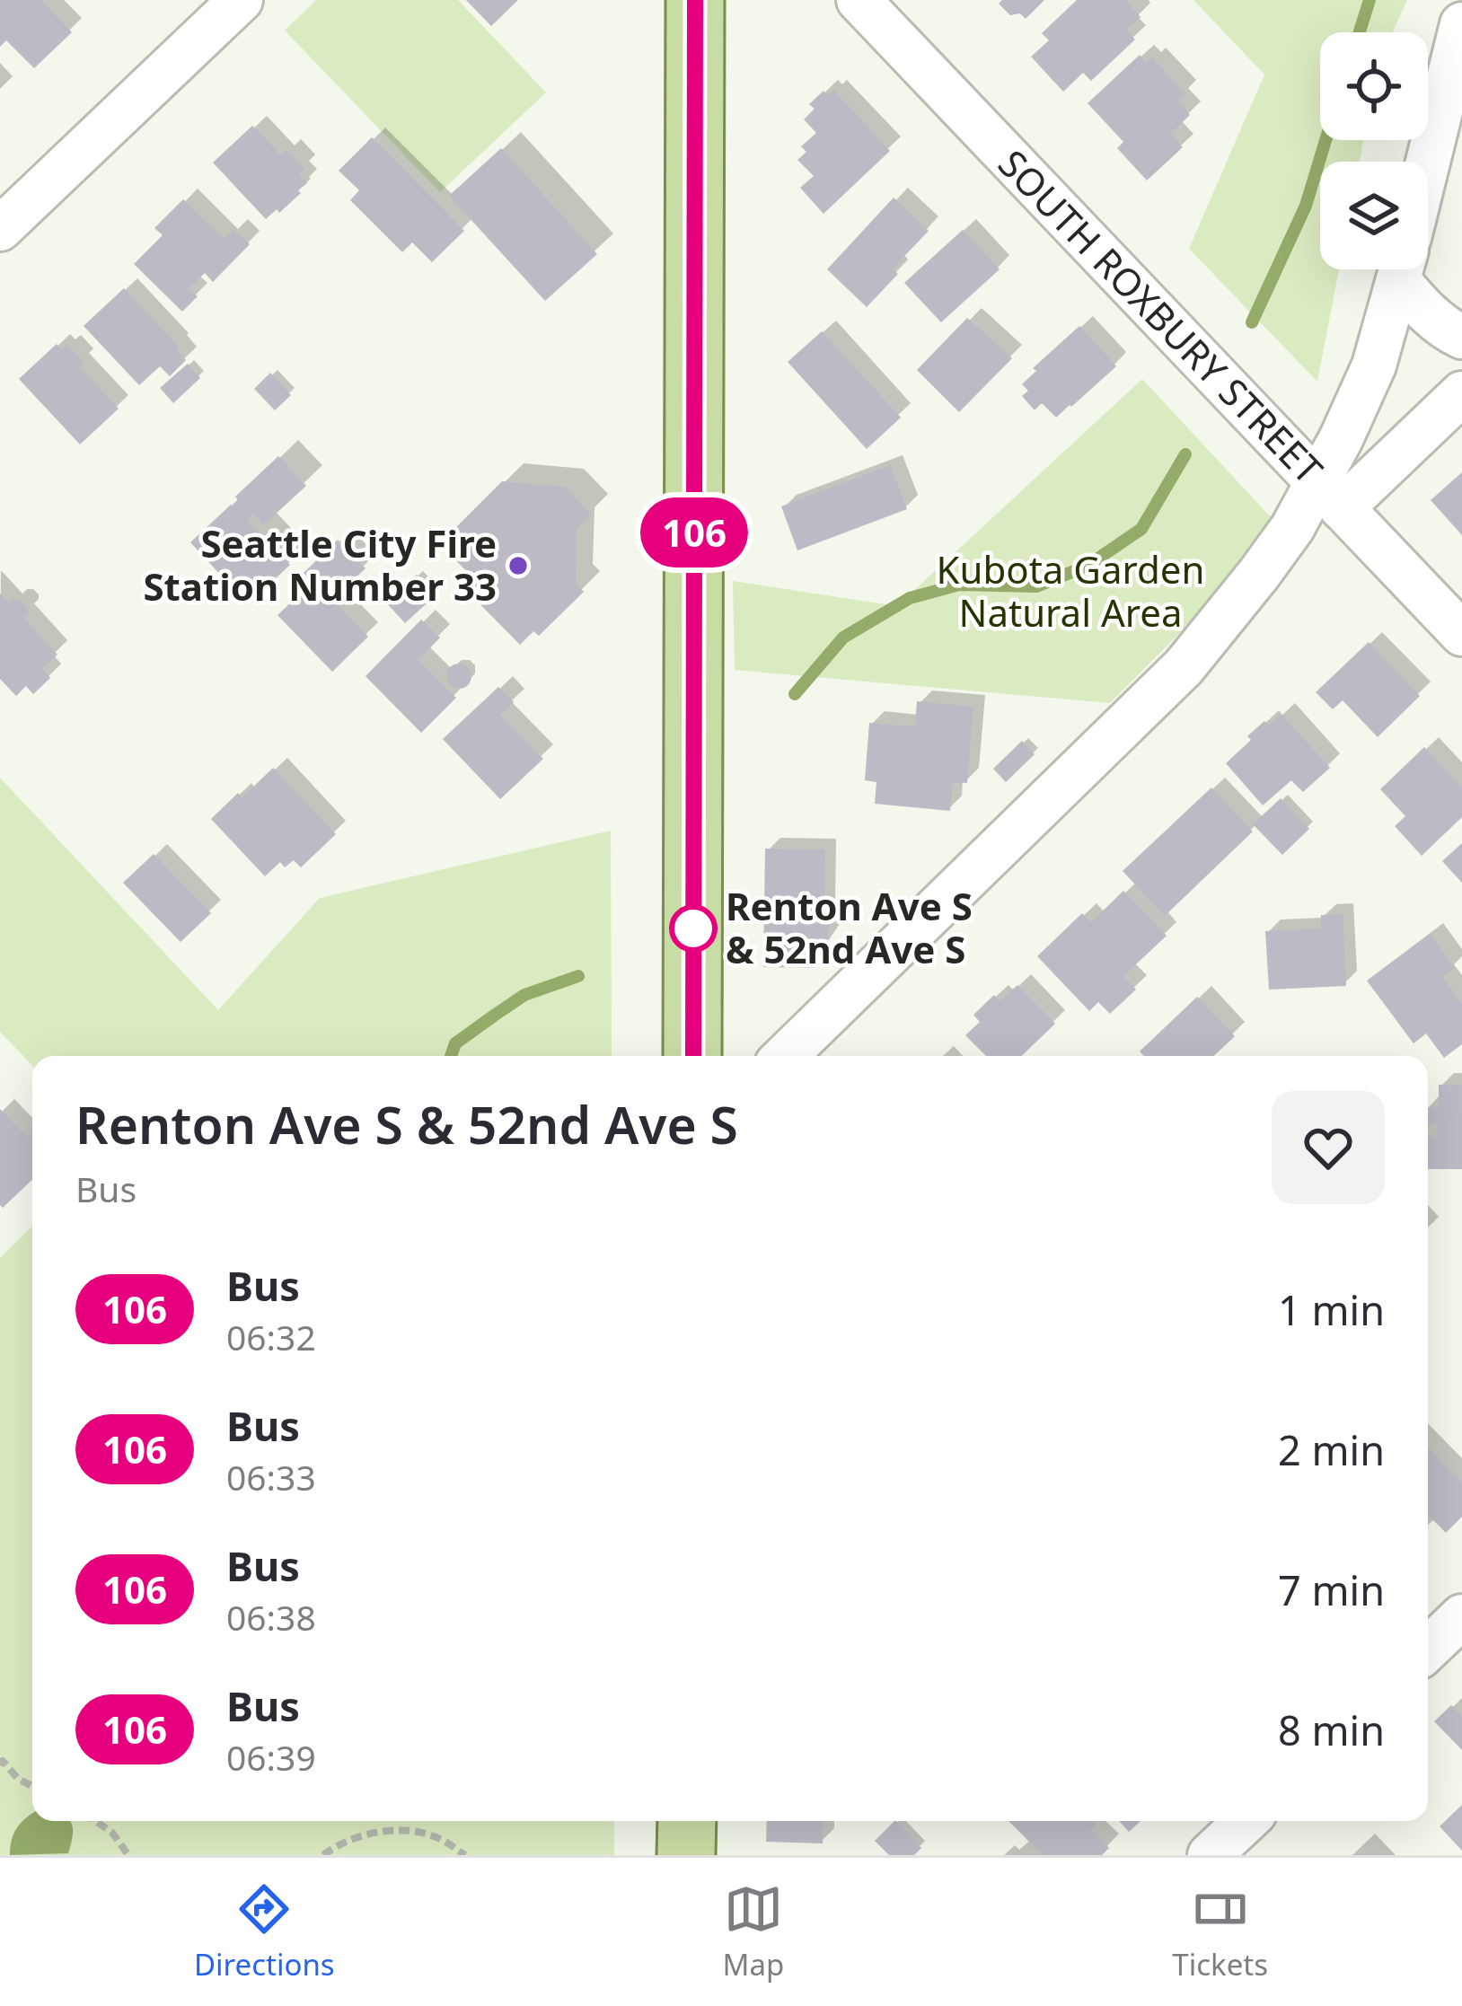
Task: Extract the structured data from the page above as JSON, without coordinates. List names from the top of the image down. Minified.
{"streets":{"street":["SOUTH ROXBURY STREET"]},"parks":["Kubota Garden Natural Area"],"places":["Seattle City Fire Station Number 33","Renton Ave S & 52nd Ave S"],"lines":["bus line 106"],"page":{"on_map":"106","heading":["Renton Ave S & 52nd Ave S","Bus"],"list":[{"mark":"106","name":"Bus","note":"06:32","value":"1 min"},{"mark":"106","name":"Bus","note":"06:33","value":"2 min"},{"mark":"106","name":"Bus","note":"06:38","value":"7 min"},{"mark":"106","name":"Bus","note":"06:39","value":"8 min"}],"tabs":["Directions","Map","Tickets"]}}
